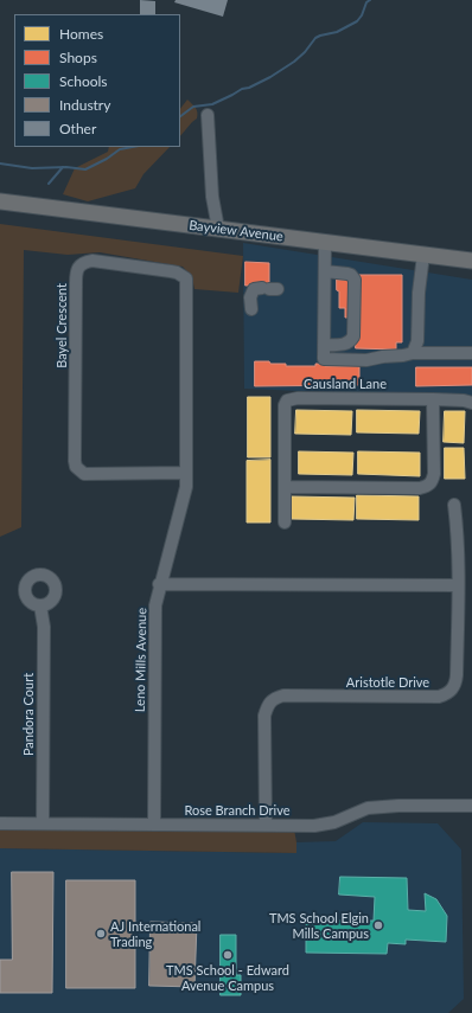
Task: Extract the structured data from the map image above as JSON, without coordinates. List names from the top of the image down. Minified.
{"streets":{"main road":["Bayview Avenue"],"street":["Bayel Crescent","Causland Lane","Leno Mills Avenue","Aristotle Drive","Pandora Court","Rose Branch Drive"]},"crossings":[["Bayel Crescent","Leno Mills Avenue"],["Leno Mills Avenue","Rose Branch Drive"],["Aristotle Drive","Rose Branch Drive"],["Pandora Court","Rose Branch Drive"]],"places":["TMS School Elgin Mills Campus","AJ International Trading","TMS School - Edward Avenue Campus"],"legend":["Homes","Shops","Schools","Industry","Other"]}
